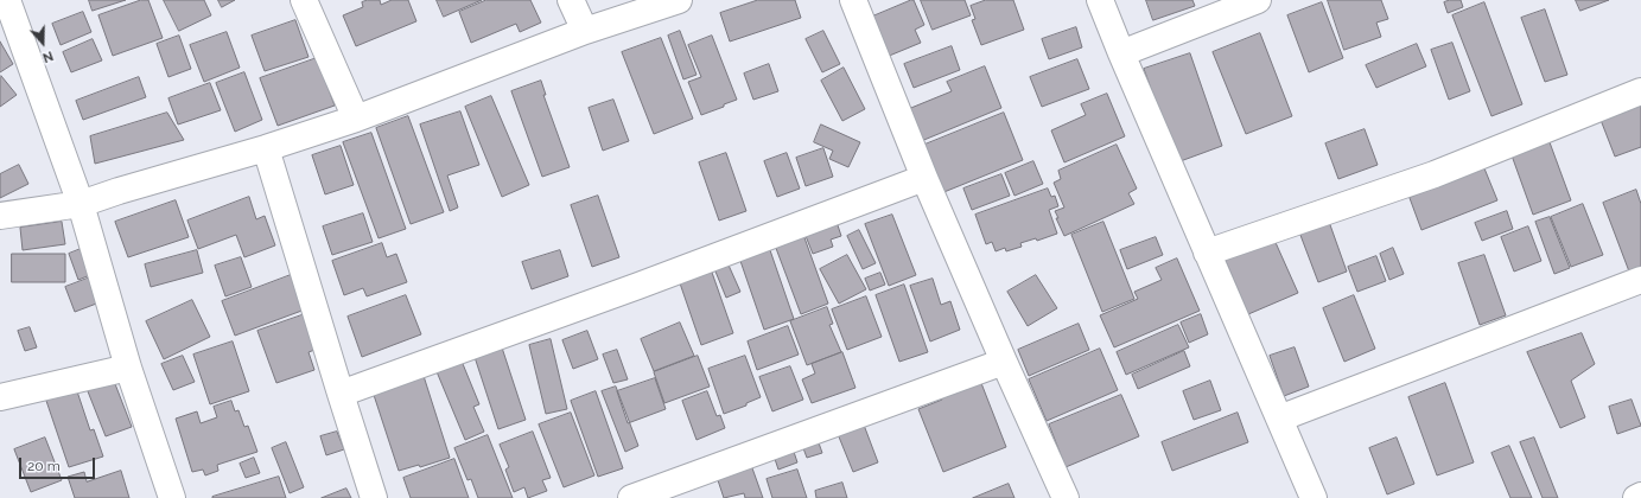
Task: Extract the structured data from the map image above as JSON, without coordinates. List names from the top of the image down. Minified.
{"scale_bar":"20 m","north":"bottom"}
